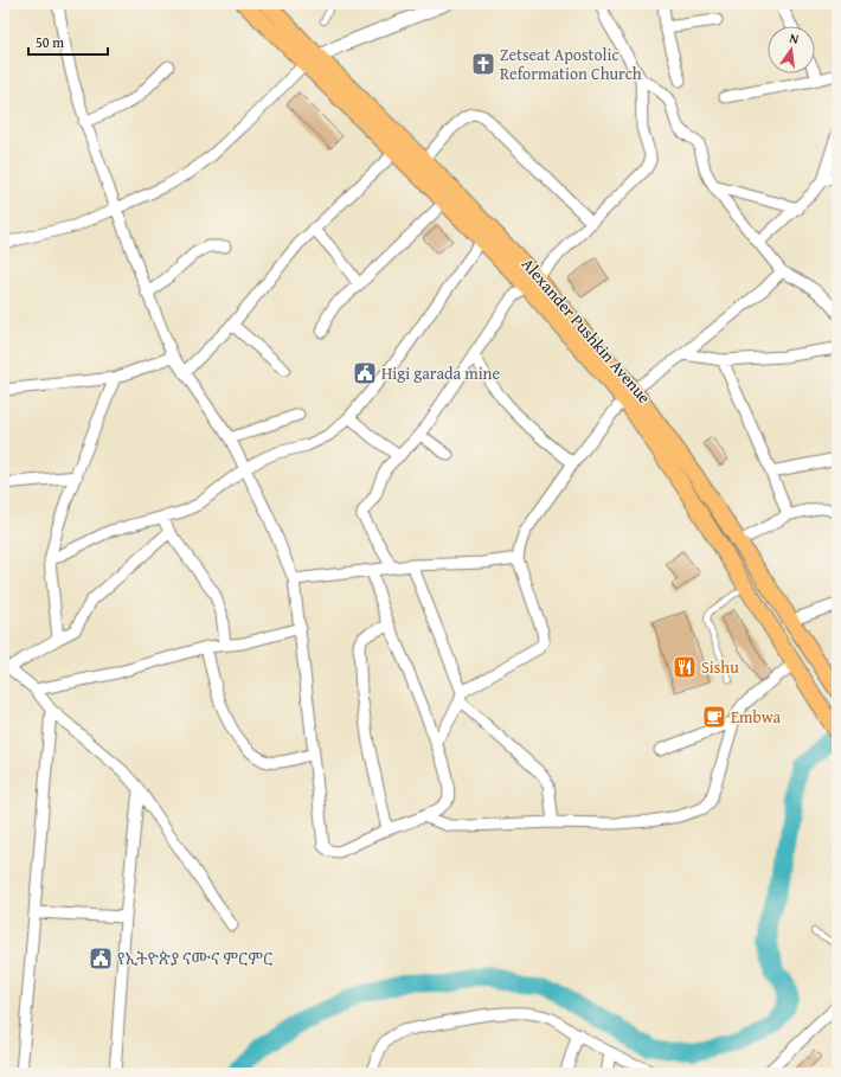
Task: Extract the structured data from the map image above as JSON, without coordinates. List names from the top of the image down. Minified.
{"streets":{"main road":["Alexander Pushkin Avenue"]},"places":{"church":["Zetseat Apostolic Reformation Church"],"public building":["Higi garada mine","የኢትዮጵያ ናሙና ምርምር"],"restaurant":["Sishu"],"cafe":["Embwa"]},"scale_bar":"50 m","north":"top"}
